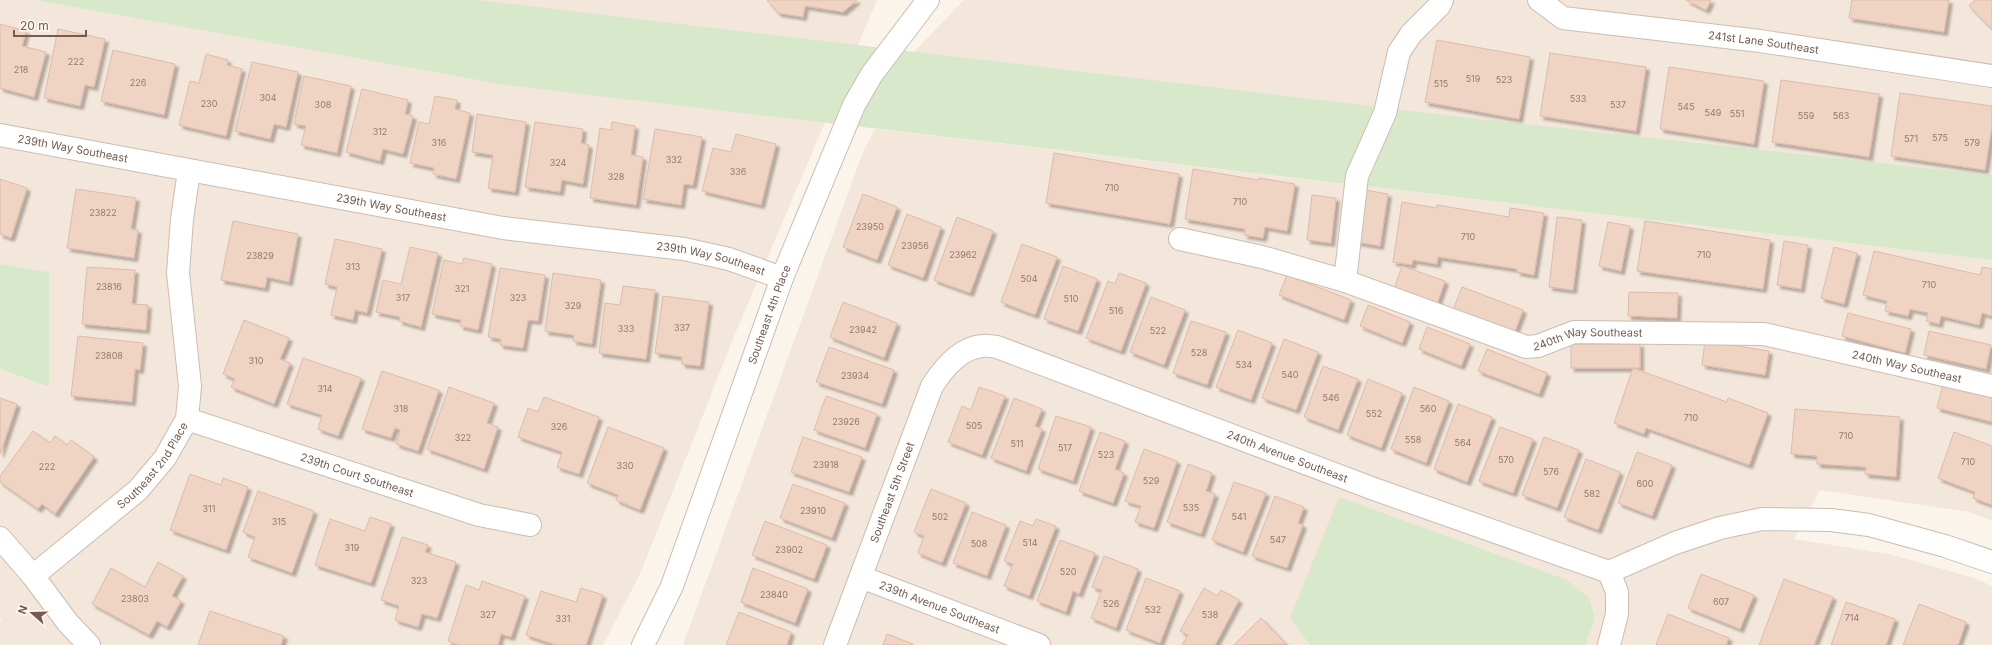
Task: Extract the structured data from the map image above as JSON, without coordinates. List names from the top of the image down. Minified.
{"streets":{"street":["241st Lane Southeast","239th Way Southeast","Southeast 4th Place","240th Way Southeast","240th Avenue Southeast","Southeast 2nd Place","239th Court Southeast","Southeast 5th Street","239th Avenue Southeast"]},"crossings":[["239th Way Southeast","Southeast 4th Place"],["239th Way Southeast","Southeast 2nd Place"],["240th Avenue Southeast","Southeast 5th Street"],["Southeast 2nd Place","239th Court Southeast"],["Southeast 5th Street","239th Avenue Southeast"]],"house_numbers":["222","218","519","523","226","515","304","533","230","308","537","545","549","551","559","563","312","575","571","316","579","332","324","336","328","710","710","23822","23950","710","23956","23962","710","23829","313","504","710","23816","321","317","323","510","329","516","337","333","23942","522","528","23808","310","534","540","23934","314","546","318","560","552","710","23926","505","326","710","322","558","564","511","517","523","570","710","23918","330","222","576","529","600","582","535","311","23910","502","541","315","547","514","508","319","23902","520","323","23840","23803","607","526","532","327","538","714","331"],"scale_bar":"20 m","north":"left"}
